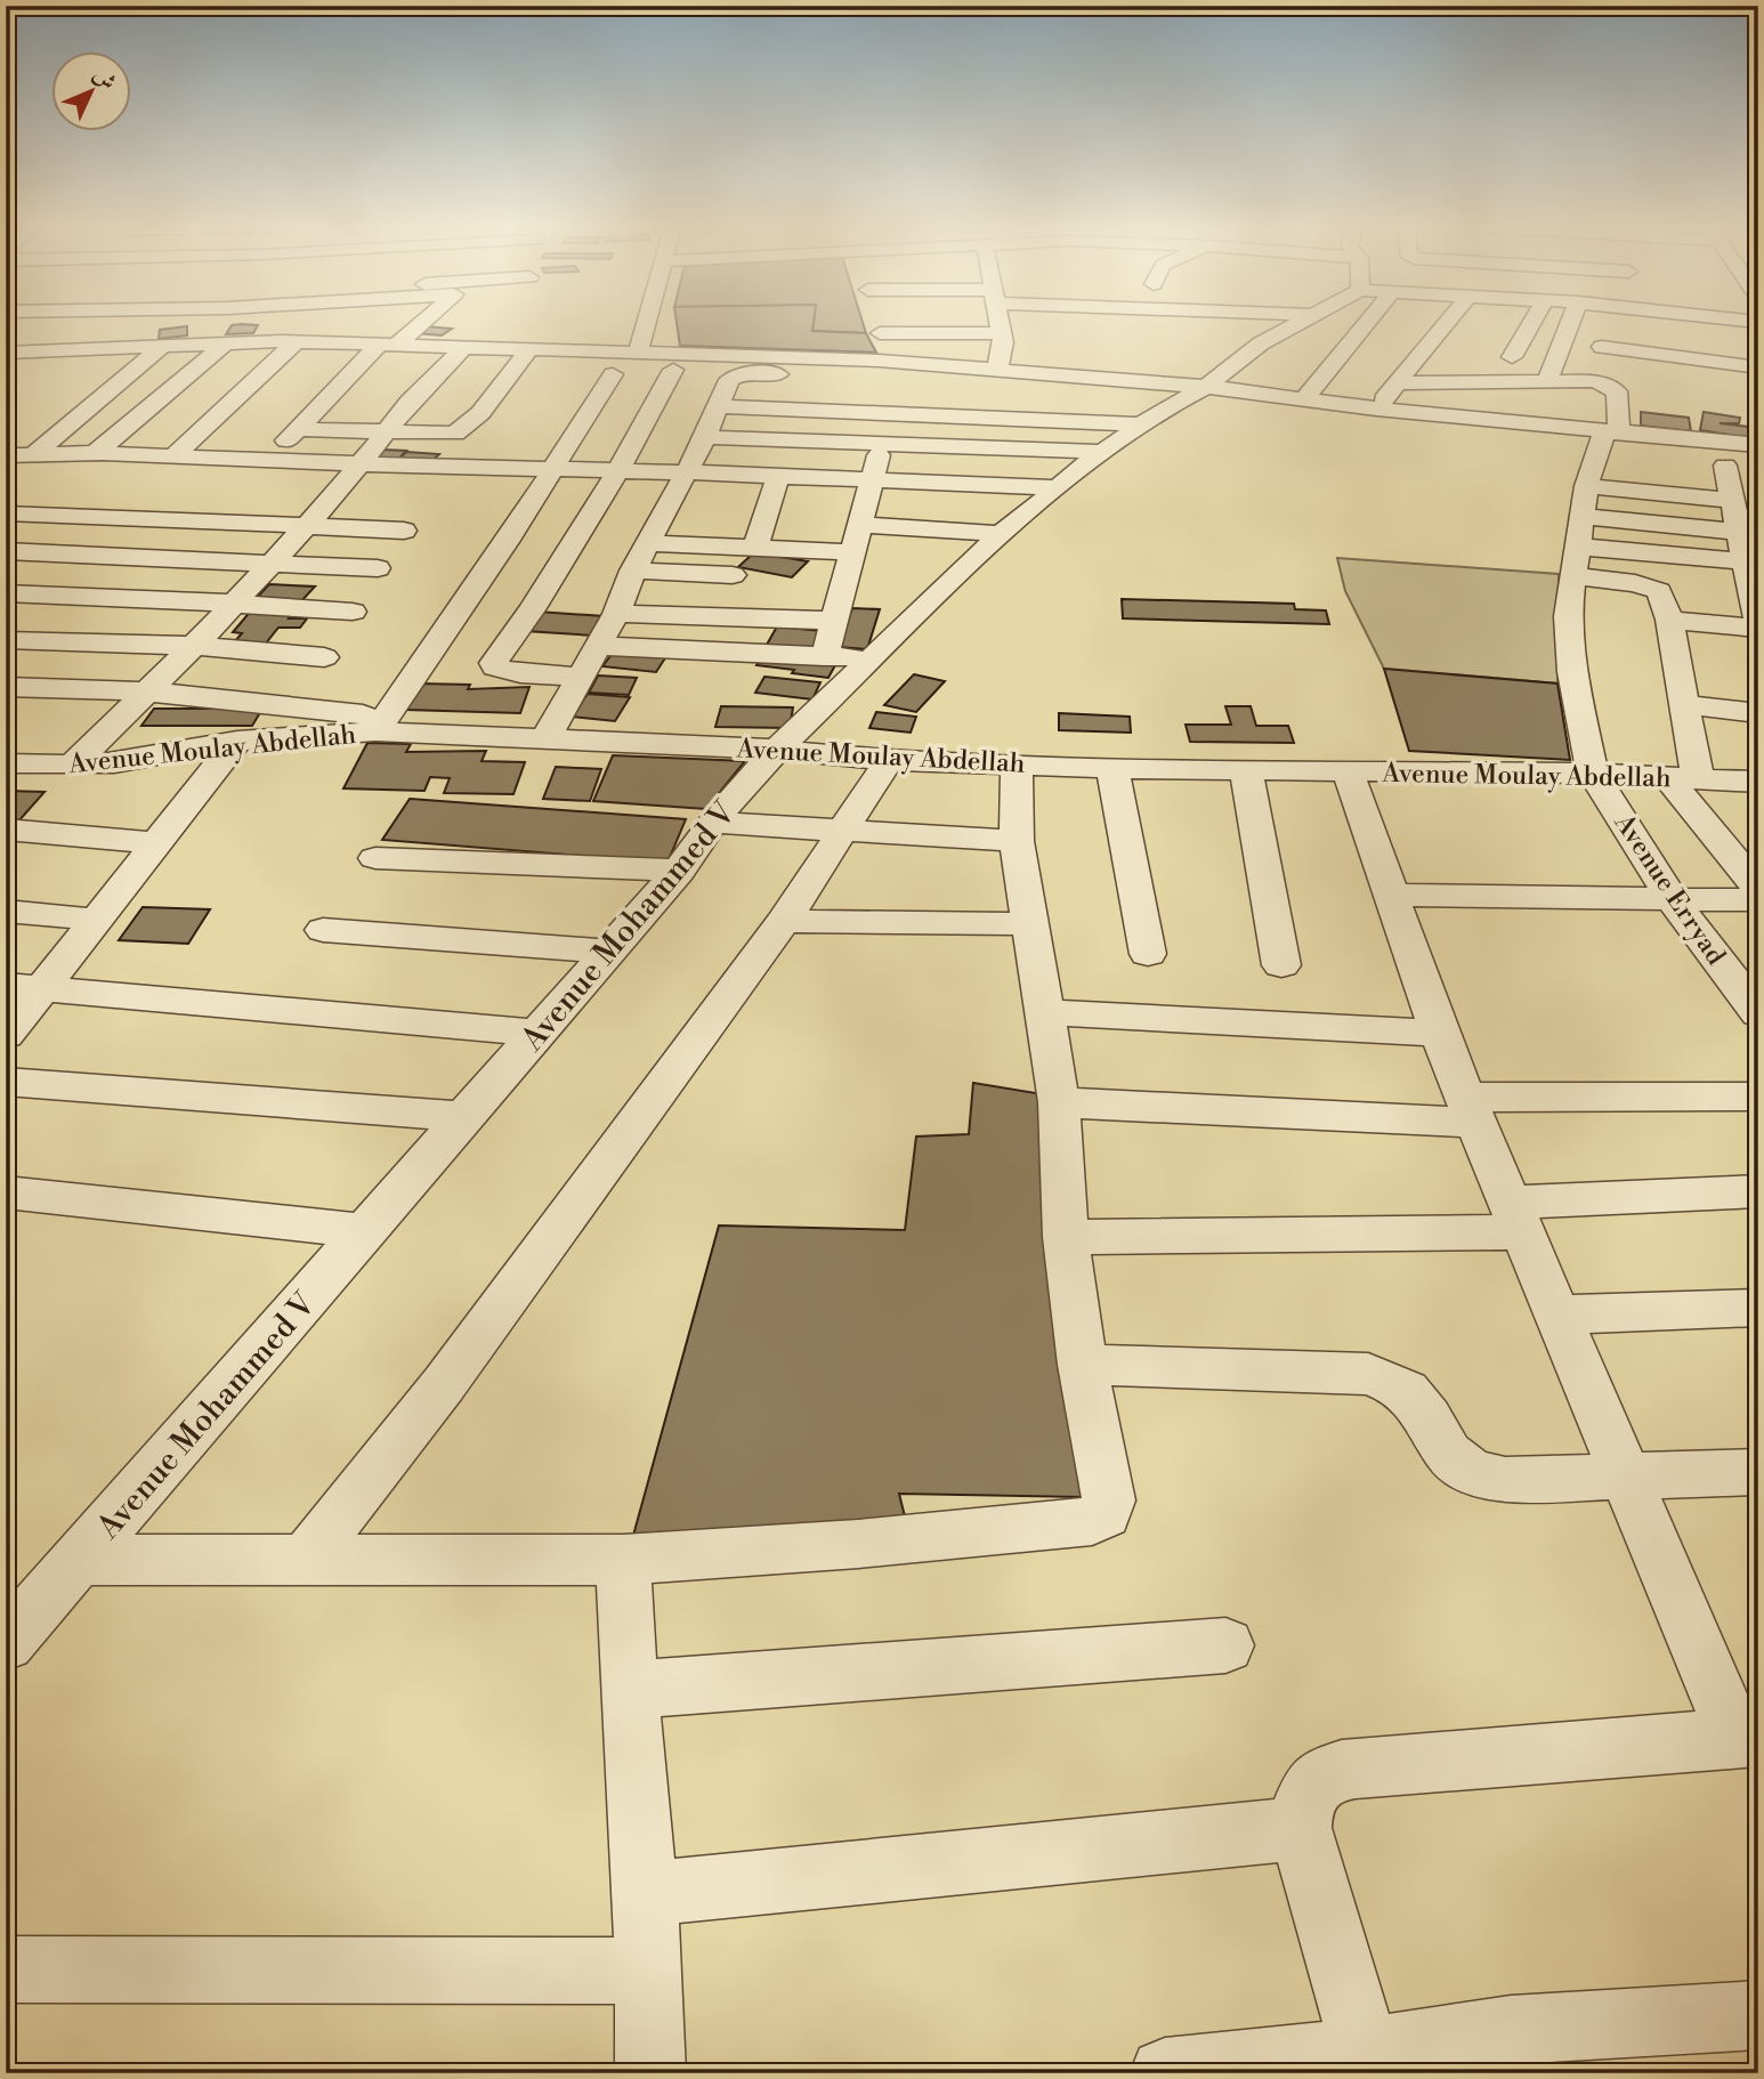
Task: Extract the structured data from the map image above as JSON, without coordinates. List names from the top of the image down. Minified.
{"streets":{"street":["Avenue Moulay Abdellah","Avenue Erryad","Avenue Mohammed V"]},"crossings":[["Avenue Moulay Abdellah","Avenue Erryad"],["Avenue Moulay Abdellah","Avenue Mohammed V"]],"north":"top right"}
